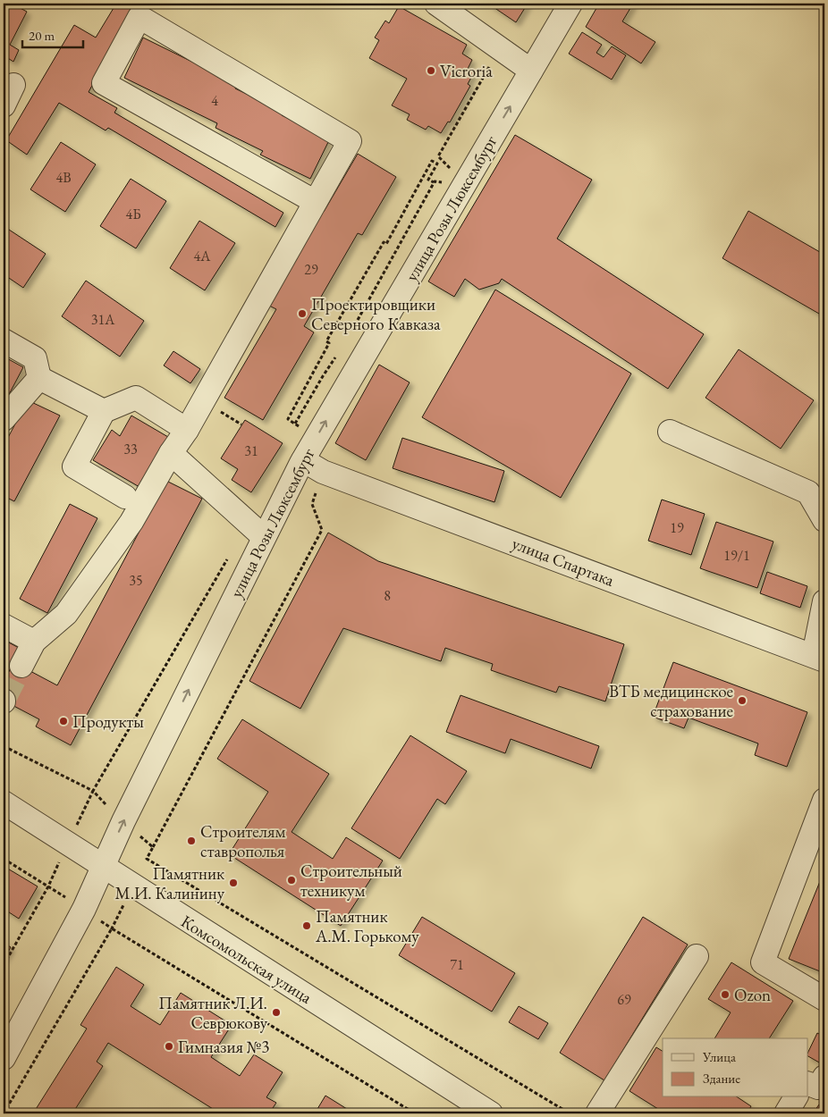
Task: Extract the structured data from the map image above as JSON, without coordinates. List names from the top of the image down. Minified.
{"streets":{"street":["улица Розы Люксембург","улица Спартака","Комсомольская улица"]},"crossings":[["улица Розы Люксембург","улица Спартака"],["улица Розы Люксембург","Комсомольская улица"]],"places":["Vicroria","Проектировщики Северного Кавказа","ВТБ медицинское страхование","Продукты","Строителям ставрополья","Строительный техникум","Памятник М.И. Калинину","Памятник А.М. Горькому","Ozon","Памятник Л.И. Севрюкову","Гимназия №3"],"house_numbers":["4","4В","4Б","4А","29","31А","33","31","19","19/1","35","8","71","69"],"legend":["Улица","Здание"],"scale_bar":"20 m"}
